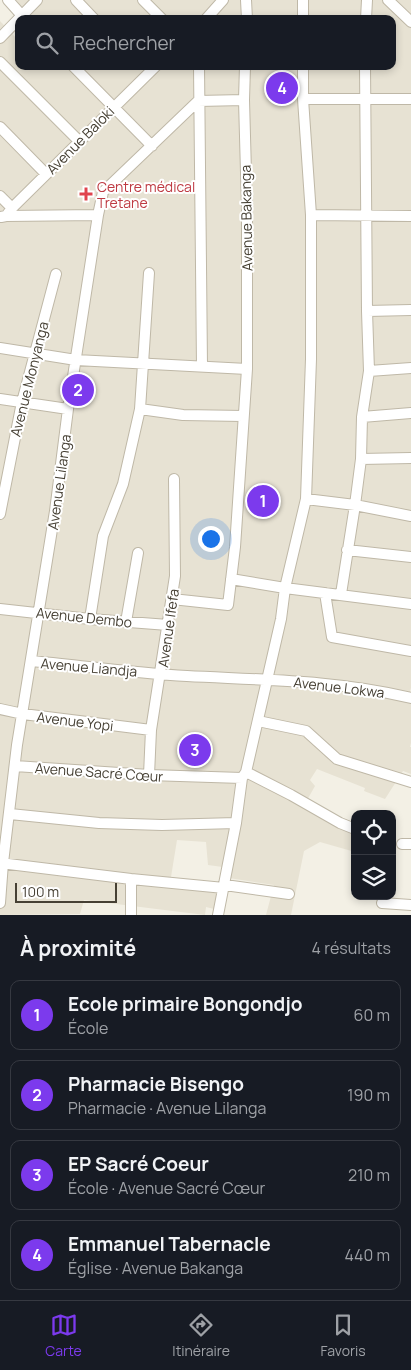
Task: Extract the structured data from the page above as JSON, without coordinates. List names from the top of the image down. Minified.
{"streets":{"street":["Avenue Baloki","Avenue Bakanga","Avenue Monyanga","Avenue Lilanga","Avenue Dembo","Avenue Ifefa","Avenue Liandja","Avenue Lokwa","Avenue Yopi","Avenue Sacré Cœur"]},"crossings":[["Avenue Bakanga","Avenue Ifefa"],["Avenue Lilanga","Avenue Dembo"],["Avenue Lilanga","Avenue Liandja"],["Avenue Lilanga","Avenue Yopi"],["Avenue Lilanga","Avenue Sacré Cœur"],["Avenue Dembo","Avenue Ifefa"],["Avenue Ifefa","Avenue Liandja"],["Avenue Ifefa","Avenue Yopi"],["Avenue Ifefa","Avenue Sacré Cœur"],["Avenue Liandja","Avenue Lokwa"]],"places":{"health":["Centre médical Tretane"]},"scale_bar":"100 m","page":{"search":"Rechercher","pins":["4","2","1","3"],"scale":"100 m","heading":["À proximité","4 résultats"],"list":[{"mark":"1","name":"Ecole primaire Bongondjo","note":"École","value":"60 m"},{"mark":"2","name":"Pharmacie Bisengo","note":"Pharmacie · Avenue Lilanga","value":"190 m"},{"mark":"3","name":"EP Sacré Coeur","note":"École · Avenue Sacré Cœur","value":"210 m"},{"mark":"4","name":"Emmanuel Tabernacle","note":"Église · Avenue Bakanga","value":"440 m"}],"nav":["Carte","Itinéraire","Favoris"]}}
